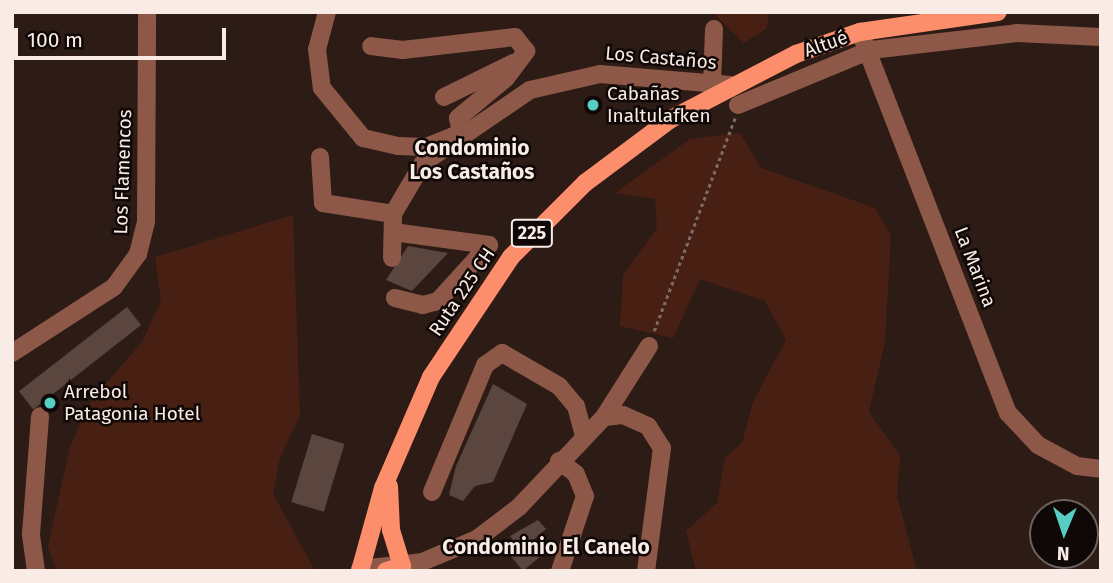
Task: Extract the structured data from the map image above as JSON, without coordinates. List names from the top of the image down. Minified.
{"streets":{"main road":["225","Ruta 225 CH"],"street":["Altué","Los Castaños","Los Flamencos","La Marina"]},"crossings":[["Altué","La Marina"],["Los Castaños","225"],["Los Castaños","Ruta 225 CH"],["225","La Marina"],["225","Ruta 225 CH"]],"districts":["Condominio Los Castaños","Condominio El Canelo"],"places":["Cabañas Inaltulafken","Arrebol Patagonia Hotel"],"scale_bar":"100 m","north":"bottom"}
